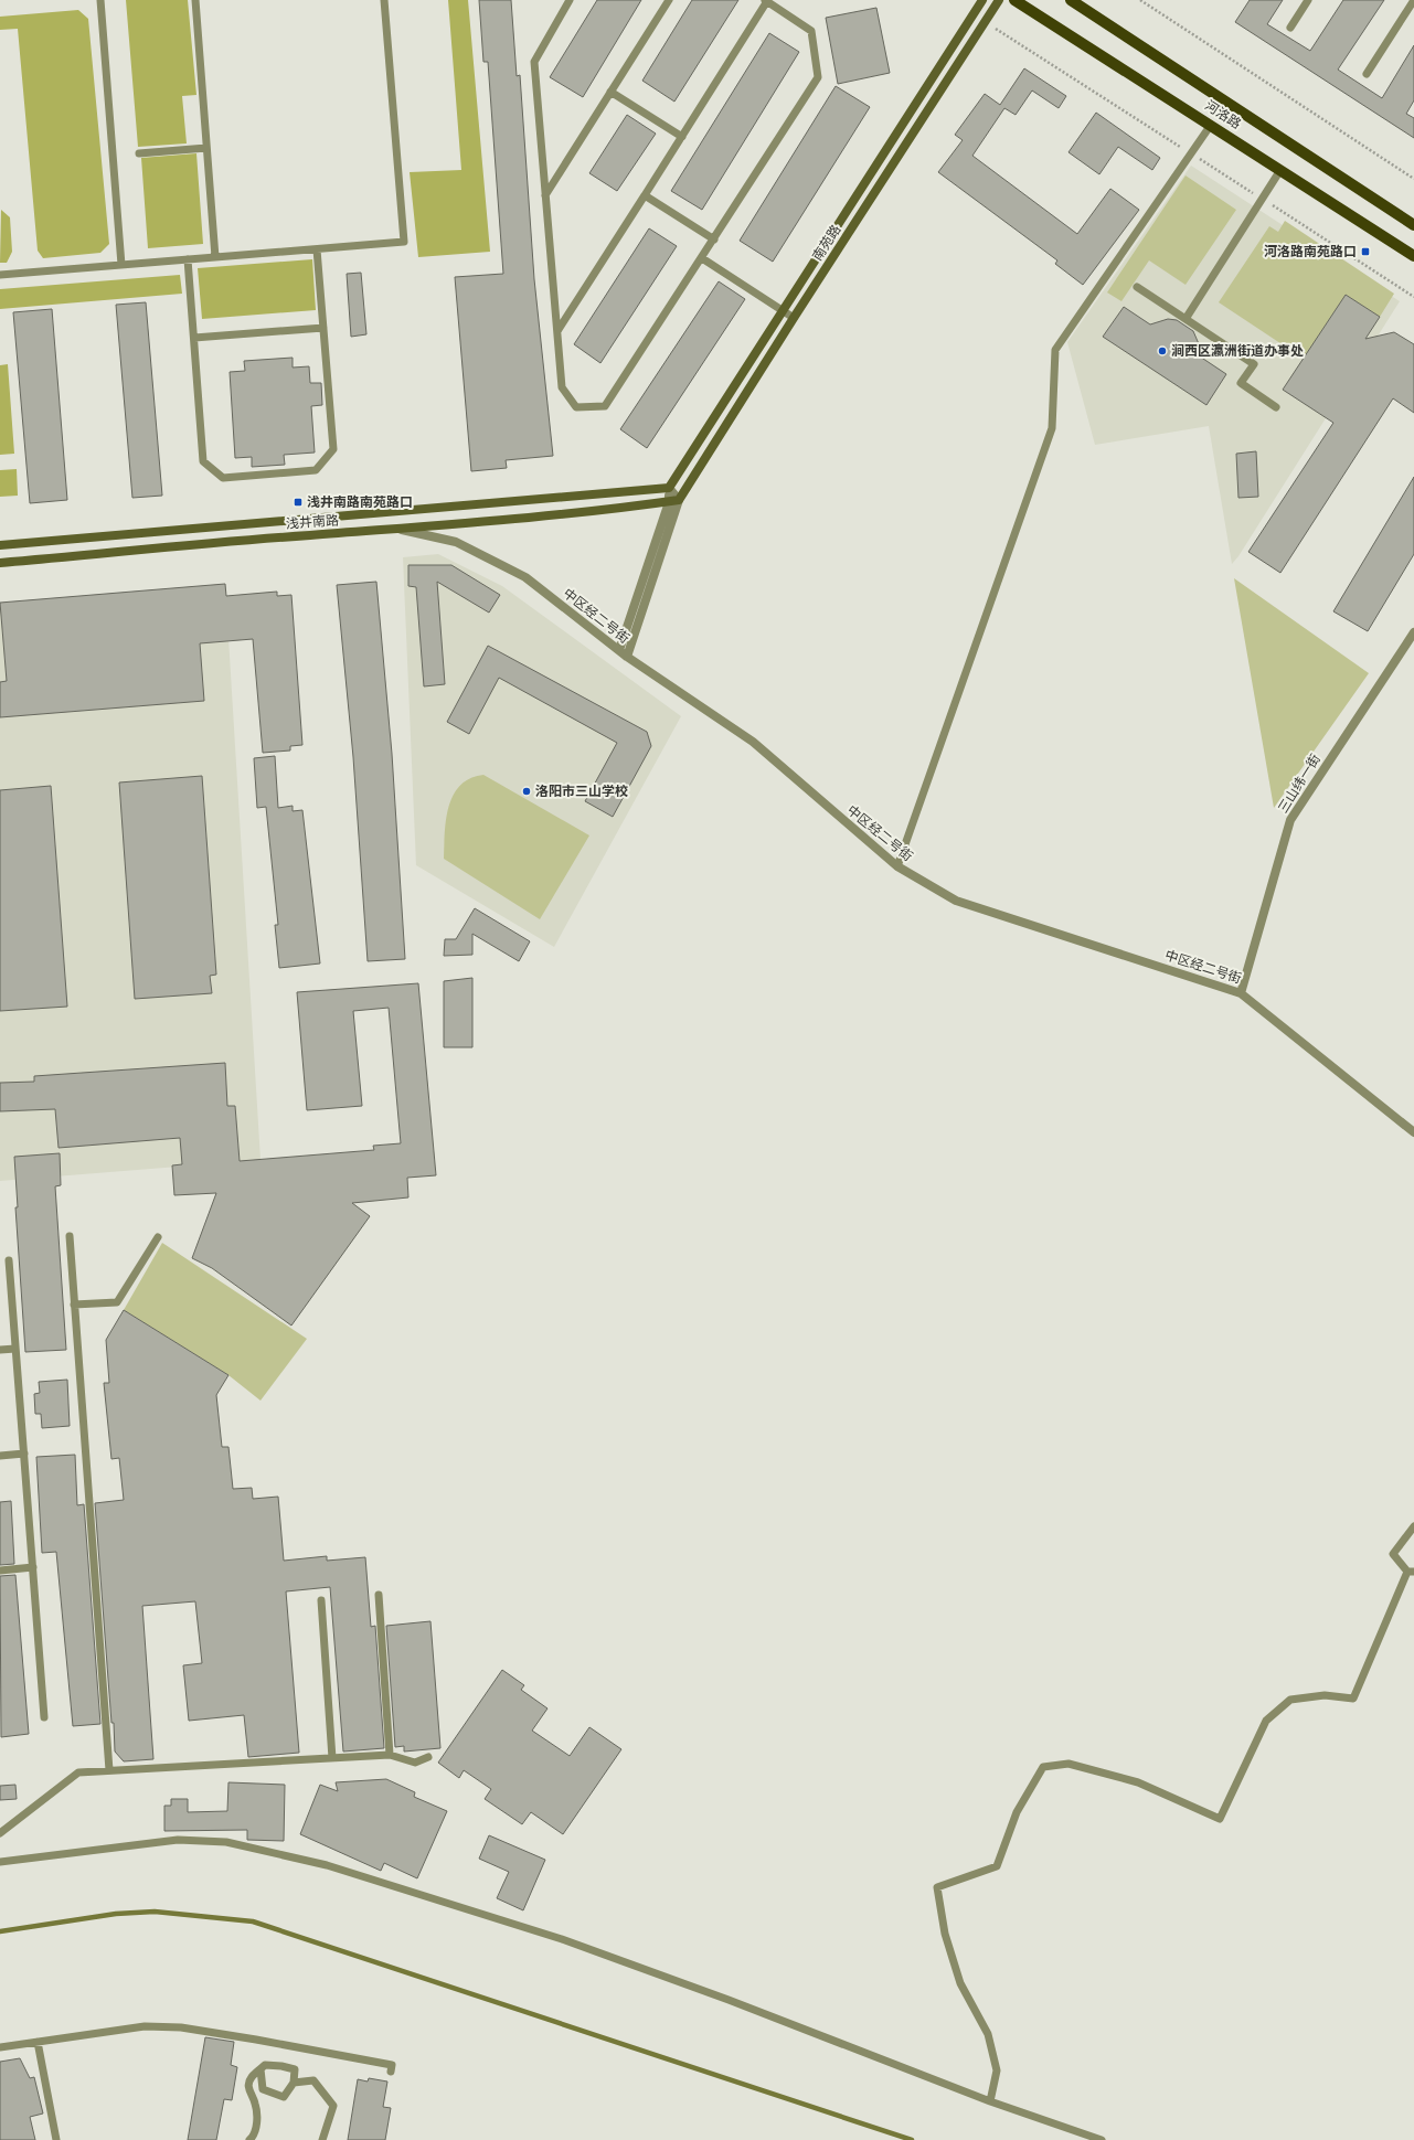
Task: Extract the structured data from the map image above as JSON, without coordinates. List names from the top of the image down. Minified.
{"streets":{"main road":["河洛路"],"street":["南苑路","浅井南路","中区经二号街","三山纬一街"]},"crossings":[["南苑路","浅井南路"],["浅井南路","中区经二号街"],["中区经二号街","三山纬一街"]],"places":{"transit":["河洛路南苑路口","浅井南路南苑路口"],"other":["涧西区瀛洲街道办事处","洛阳市三山学校"]}}
